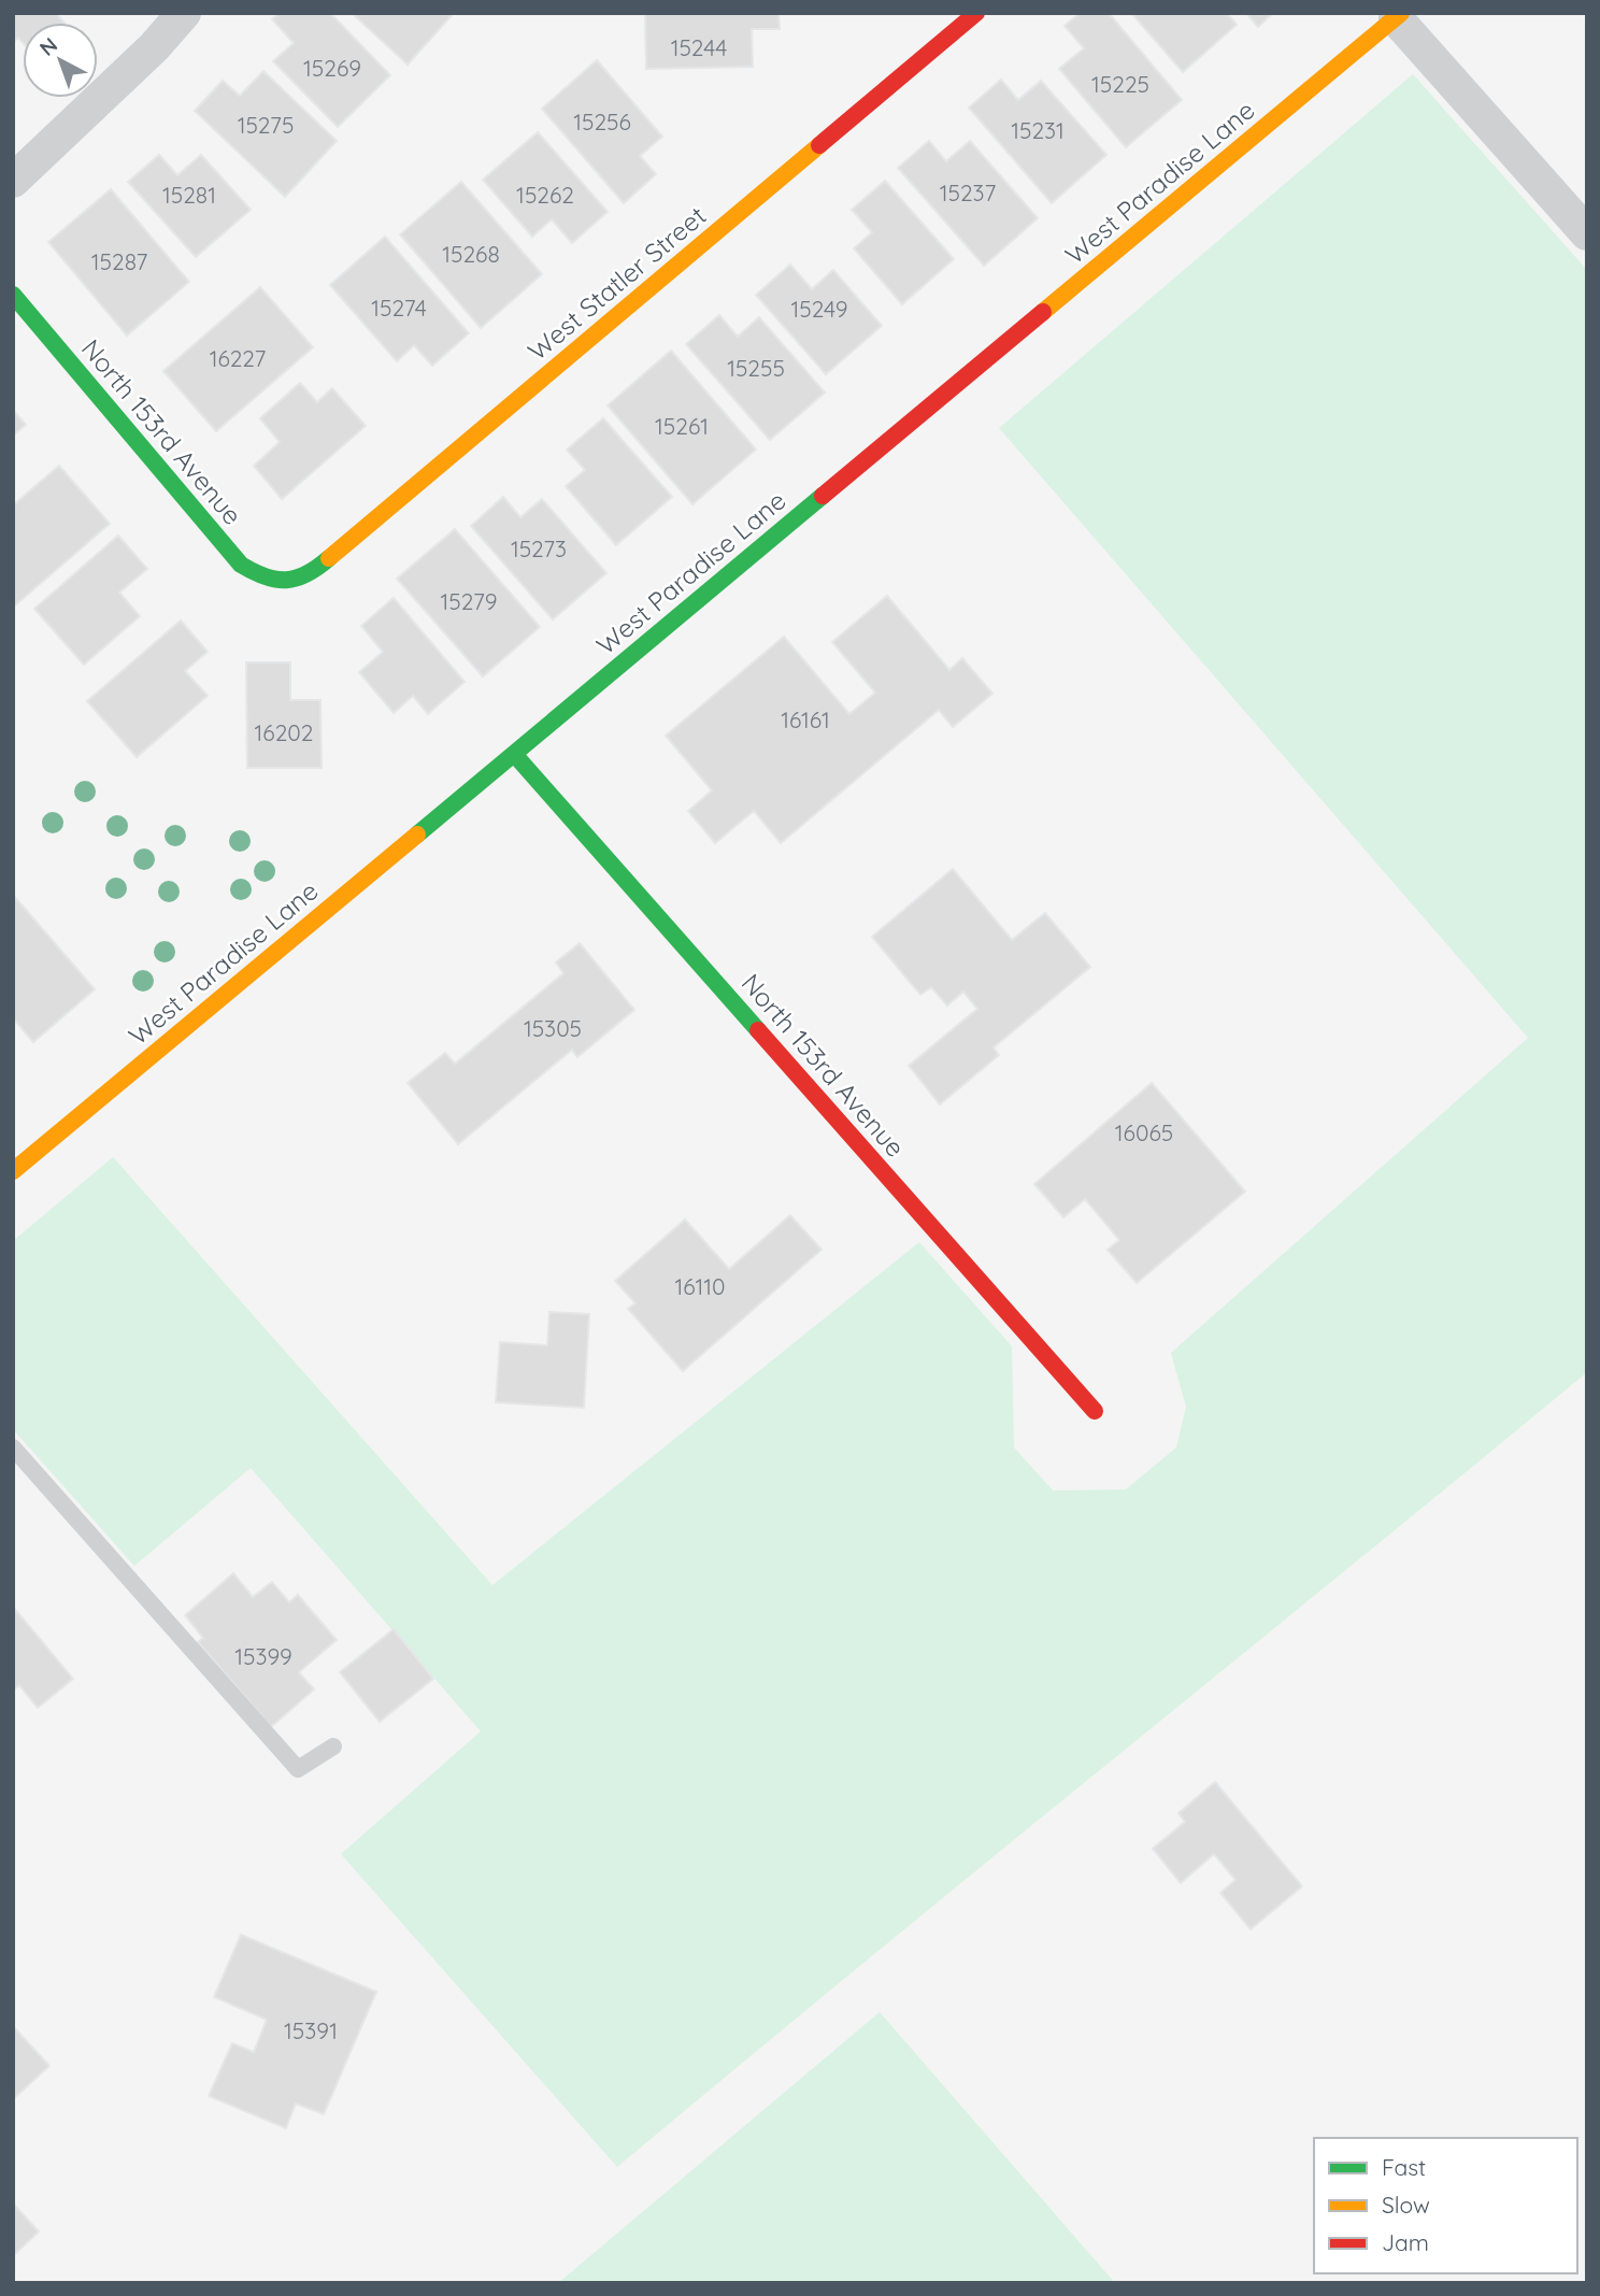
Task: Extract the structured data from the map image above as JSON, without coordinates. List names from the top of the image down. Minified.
{"streets":{"street":["West Paradise Lane","West Statler Street","North 153rd Avenue"]},"crossings":[["West Paradise Lane","North 153rd Avenue"],["West Statler Street","North 153rd Avenue"]],"house_numbers":["15244","15269","15225","15256","15275","15231","15237","15281","15262","15268","15287","15274","15249","16227","15255","15261","15273","15279","16161","16202","15305","16065","16110","15399","15391"],"legend":["Fast","Slow","Jam"],"north":"top left"}
